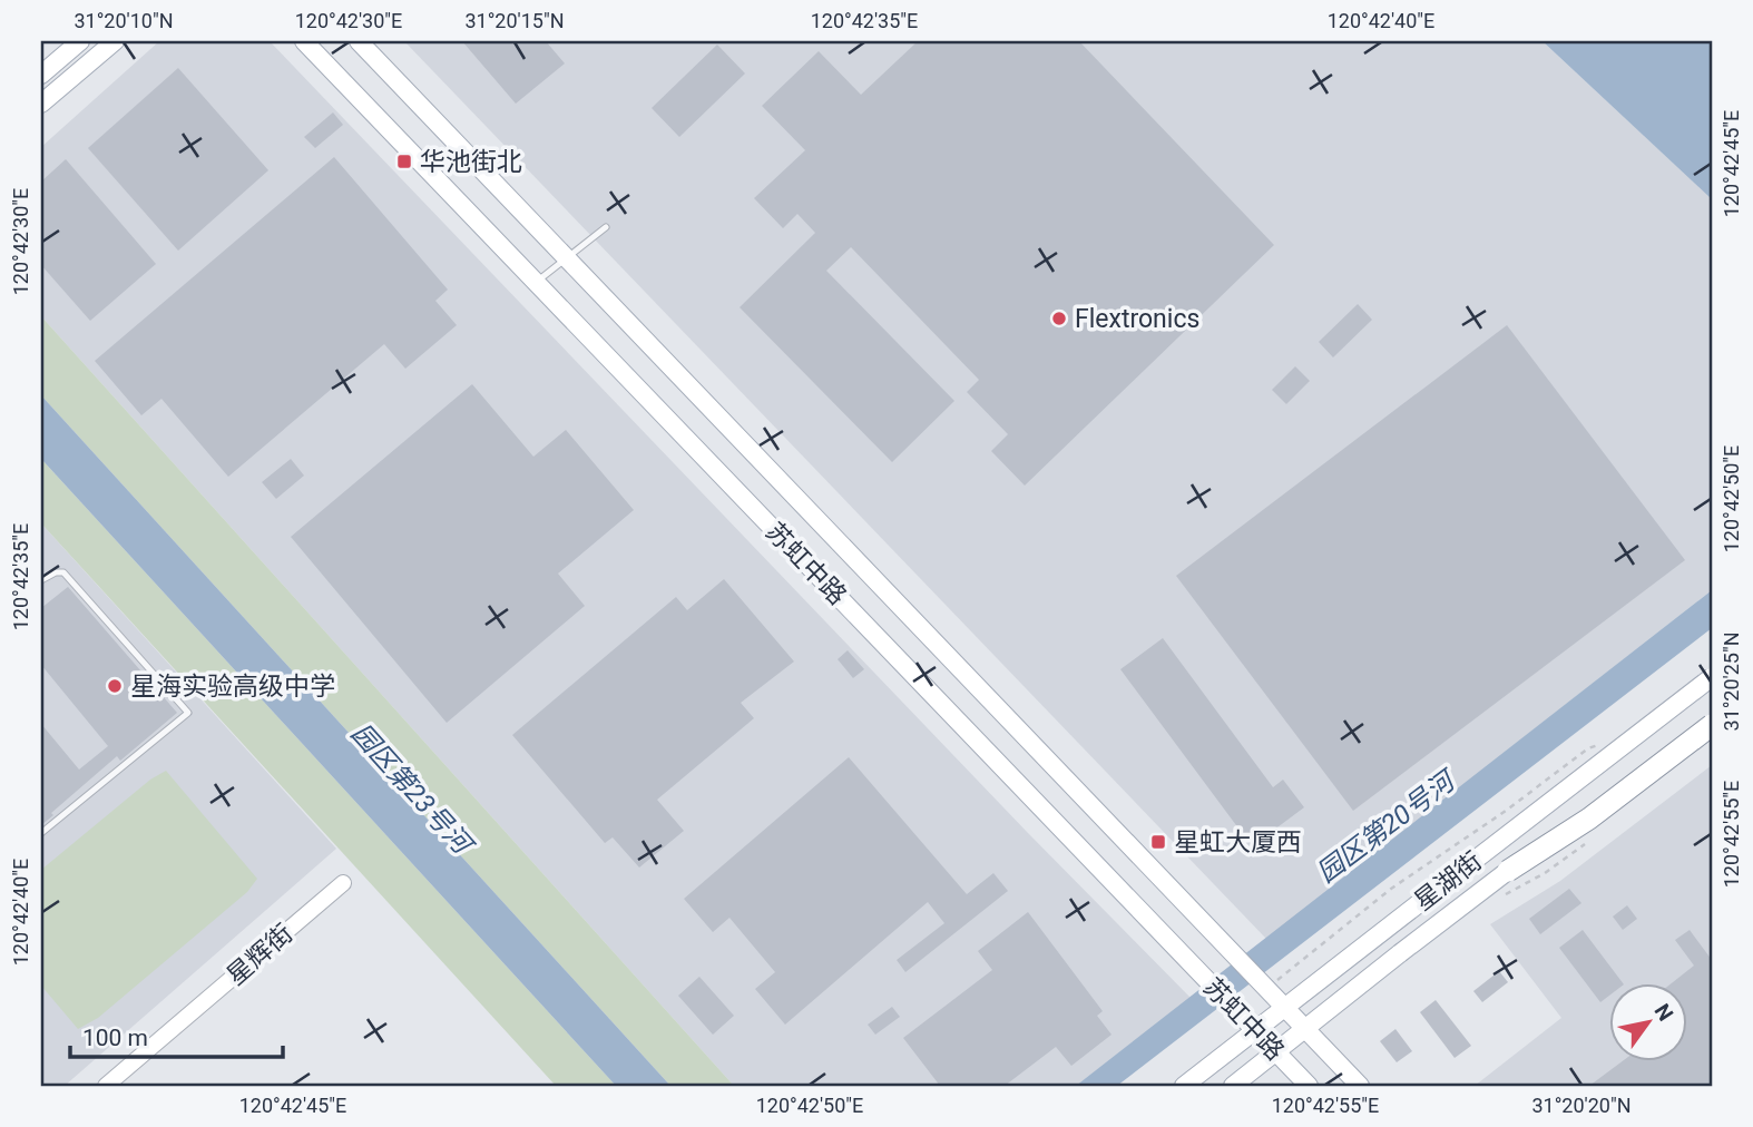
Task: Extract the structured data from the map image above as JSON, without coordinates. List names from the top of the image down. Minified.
{"streets":{"main road":["苏虹中路","星湖街"],"street":["星辉街"]},"crossings":[["苏虹中路","星湖街"]],"water":["园区第23号河","园区第20号河"],"places":{"transit":["华池街北","星虹大厦西"],"other":["Flextronics","星海实验高级中学"]},"scale_bar":"100 m","north":"top right","coordinates":["31°20'10\"N","120°42'30\"E","31°20'15\"N","120°42'35\"E","120°42'40\"E","120°42'45\"E","120°42'50\"E","31°20'25\"N","120°42'55\"E","31°20'20\"N"]}
